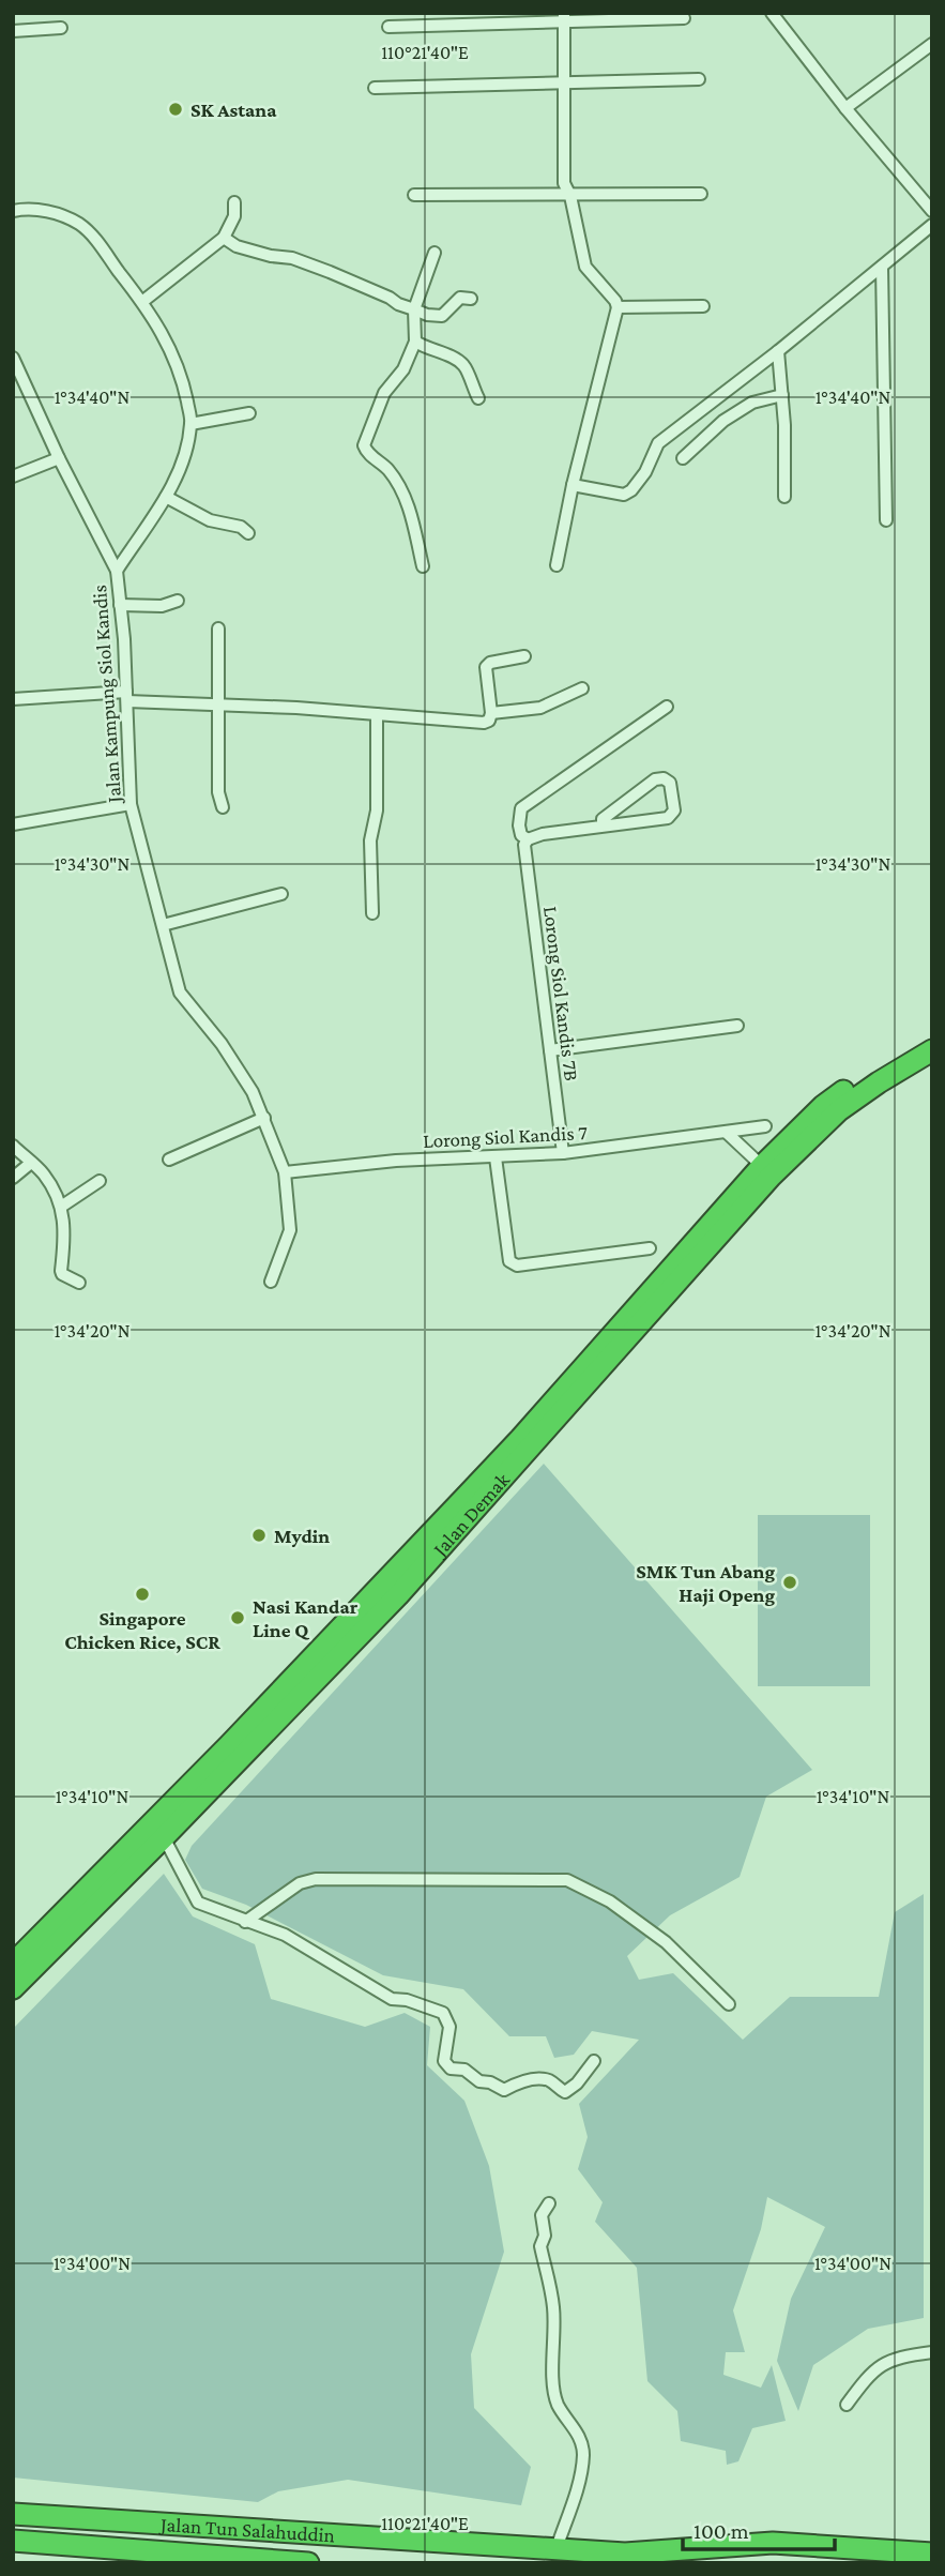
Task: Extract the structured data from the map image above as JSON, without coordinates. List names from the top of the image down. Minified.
{"streets":{"highway":["Jalan Demak","Jalan Tun Salahuddin"],"street":["Jalan Kampung Siol Kandis","Lorong Siol Kandis 7B","Lorong Siol Kandis 7"]},"crossings":[["Jalan Kampung Siol Kandis","Lorong Siol Kandis 7"],["Lorong Siol Kandis 7B","Lorong Siol Kandis 7"]],"places":["SK Astana","Mydin","SMK Tun Abang Haji Openg","Singapore Chicken Rice, SCR","Nasi Kandar Line Q"],"scale_bar":"100 m","coordinates":["110°21'40\"E","1°34'40\"N","1°34'30\"N","1°34'20\"N","1°34'10\"N","1°34'00\"N"]}
